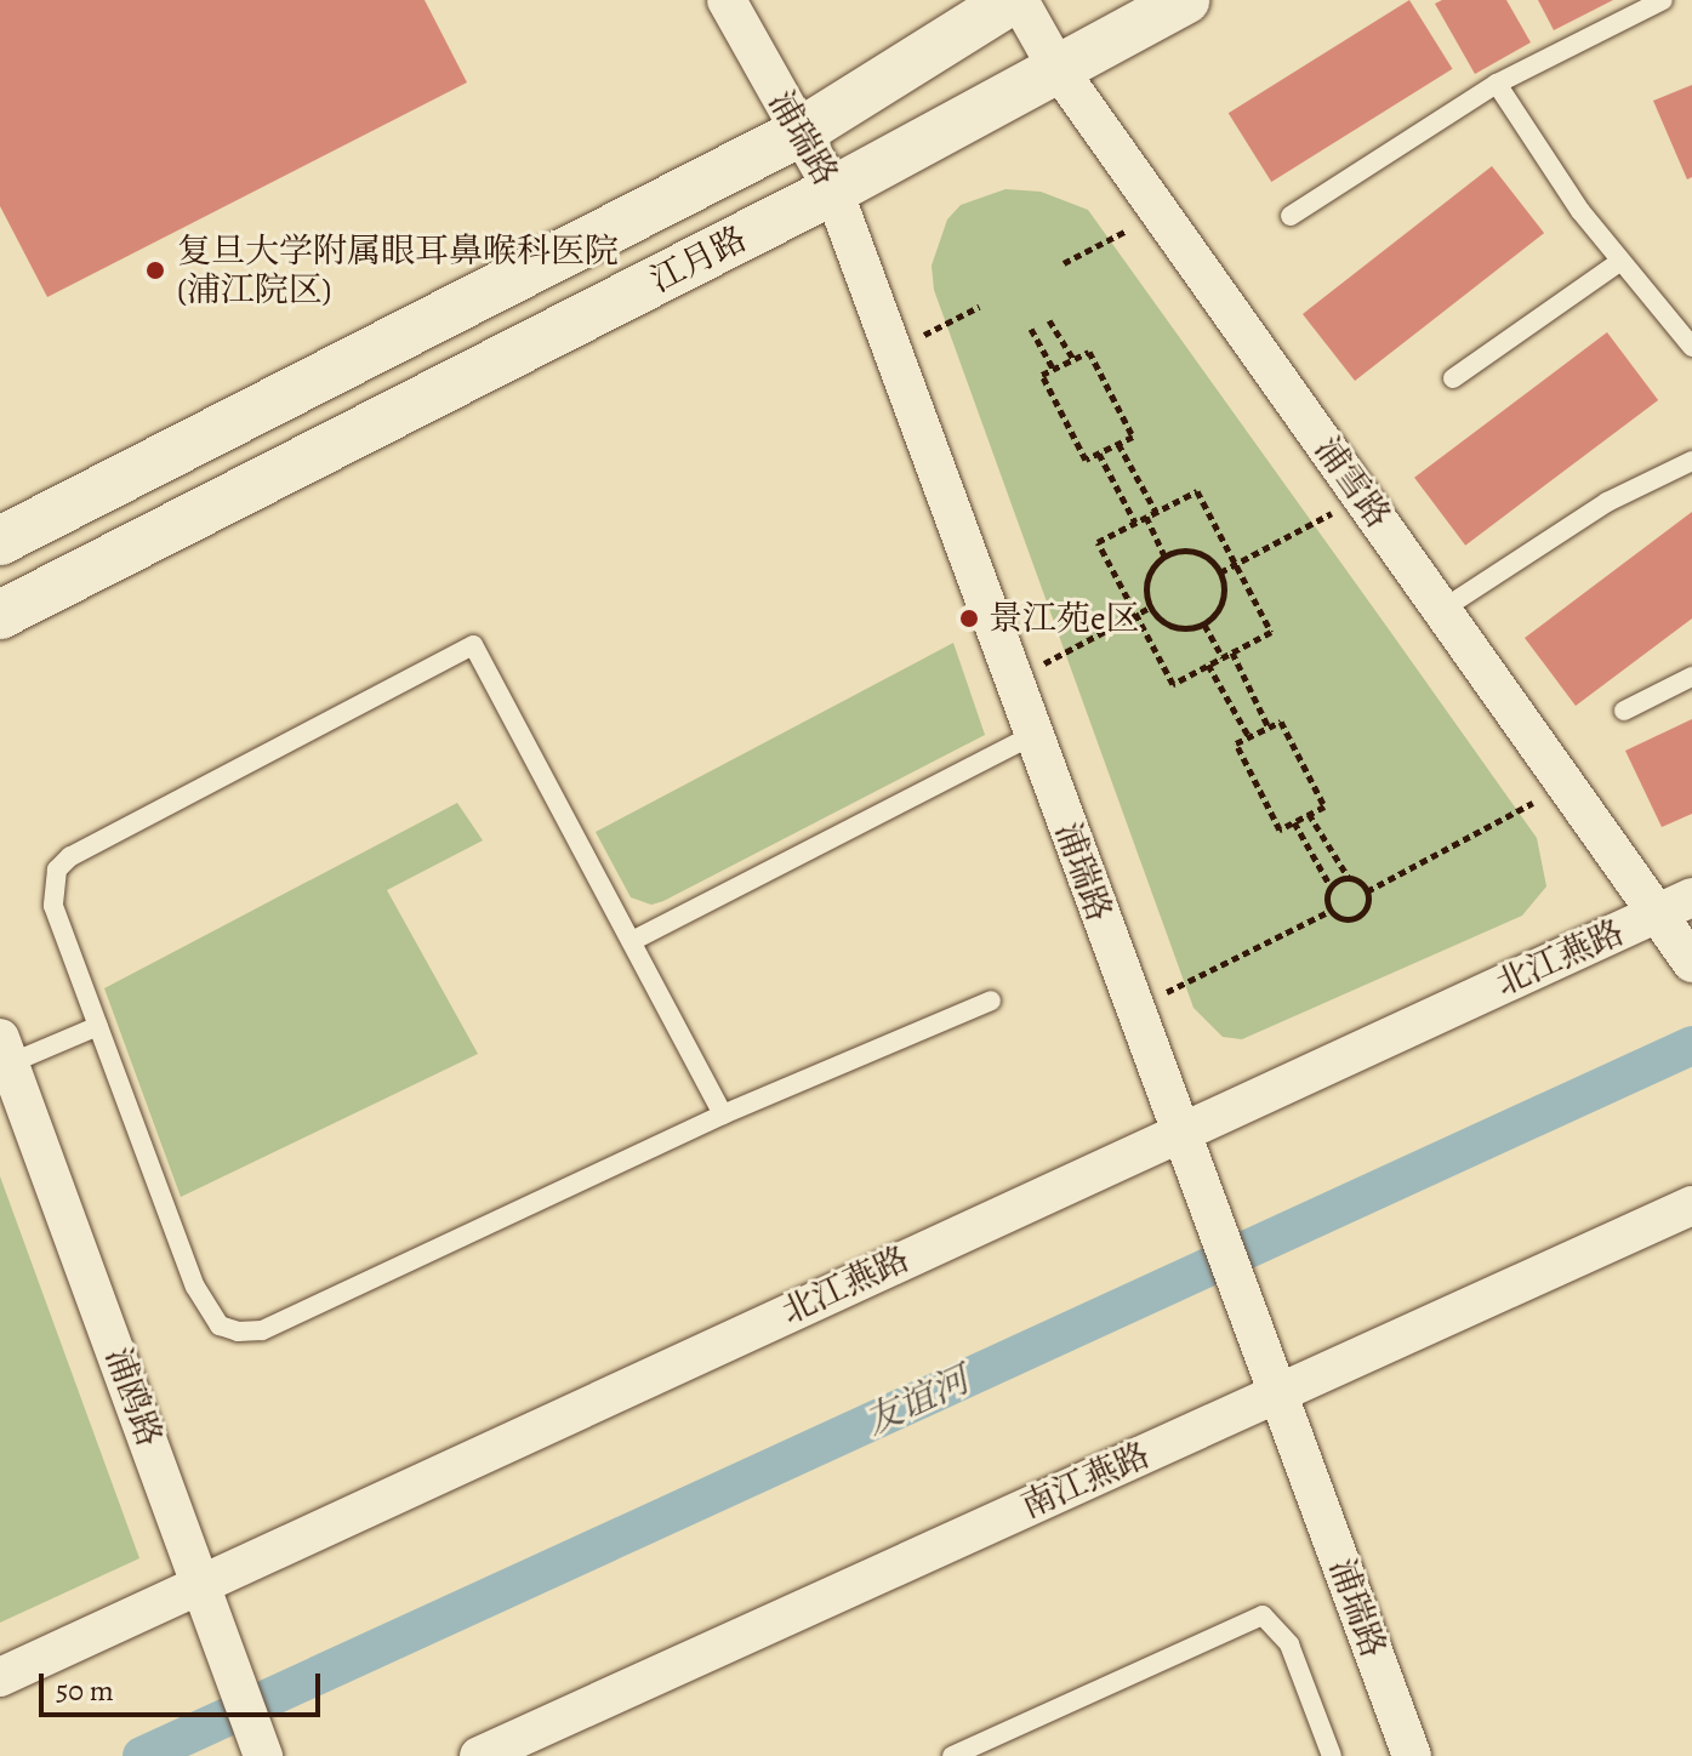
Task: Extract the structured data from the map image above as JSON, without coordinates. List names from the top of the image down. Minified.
{"streets":{"street":["浦瑞路","江月路","浦雪路","北江燕路","浦鸥路","南江燕路"]},"crossings":[["浦瑞路","江月路"],["浦瑞路","北江燕路"],["浦瑞路","南江燕路"],["江月路","浦雪路"],["浦雪路","北江燕路"],["北江燕路","浦鸥路"]],"water":["友谊河"],"places":["复旦大学附属眼耳鼻喉科医院 (浦江院区)","景江苑e区"],"scale_bar":"50 m"}
